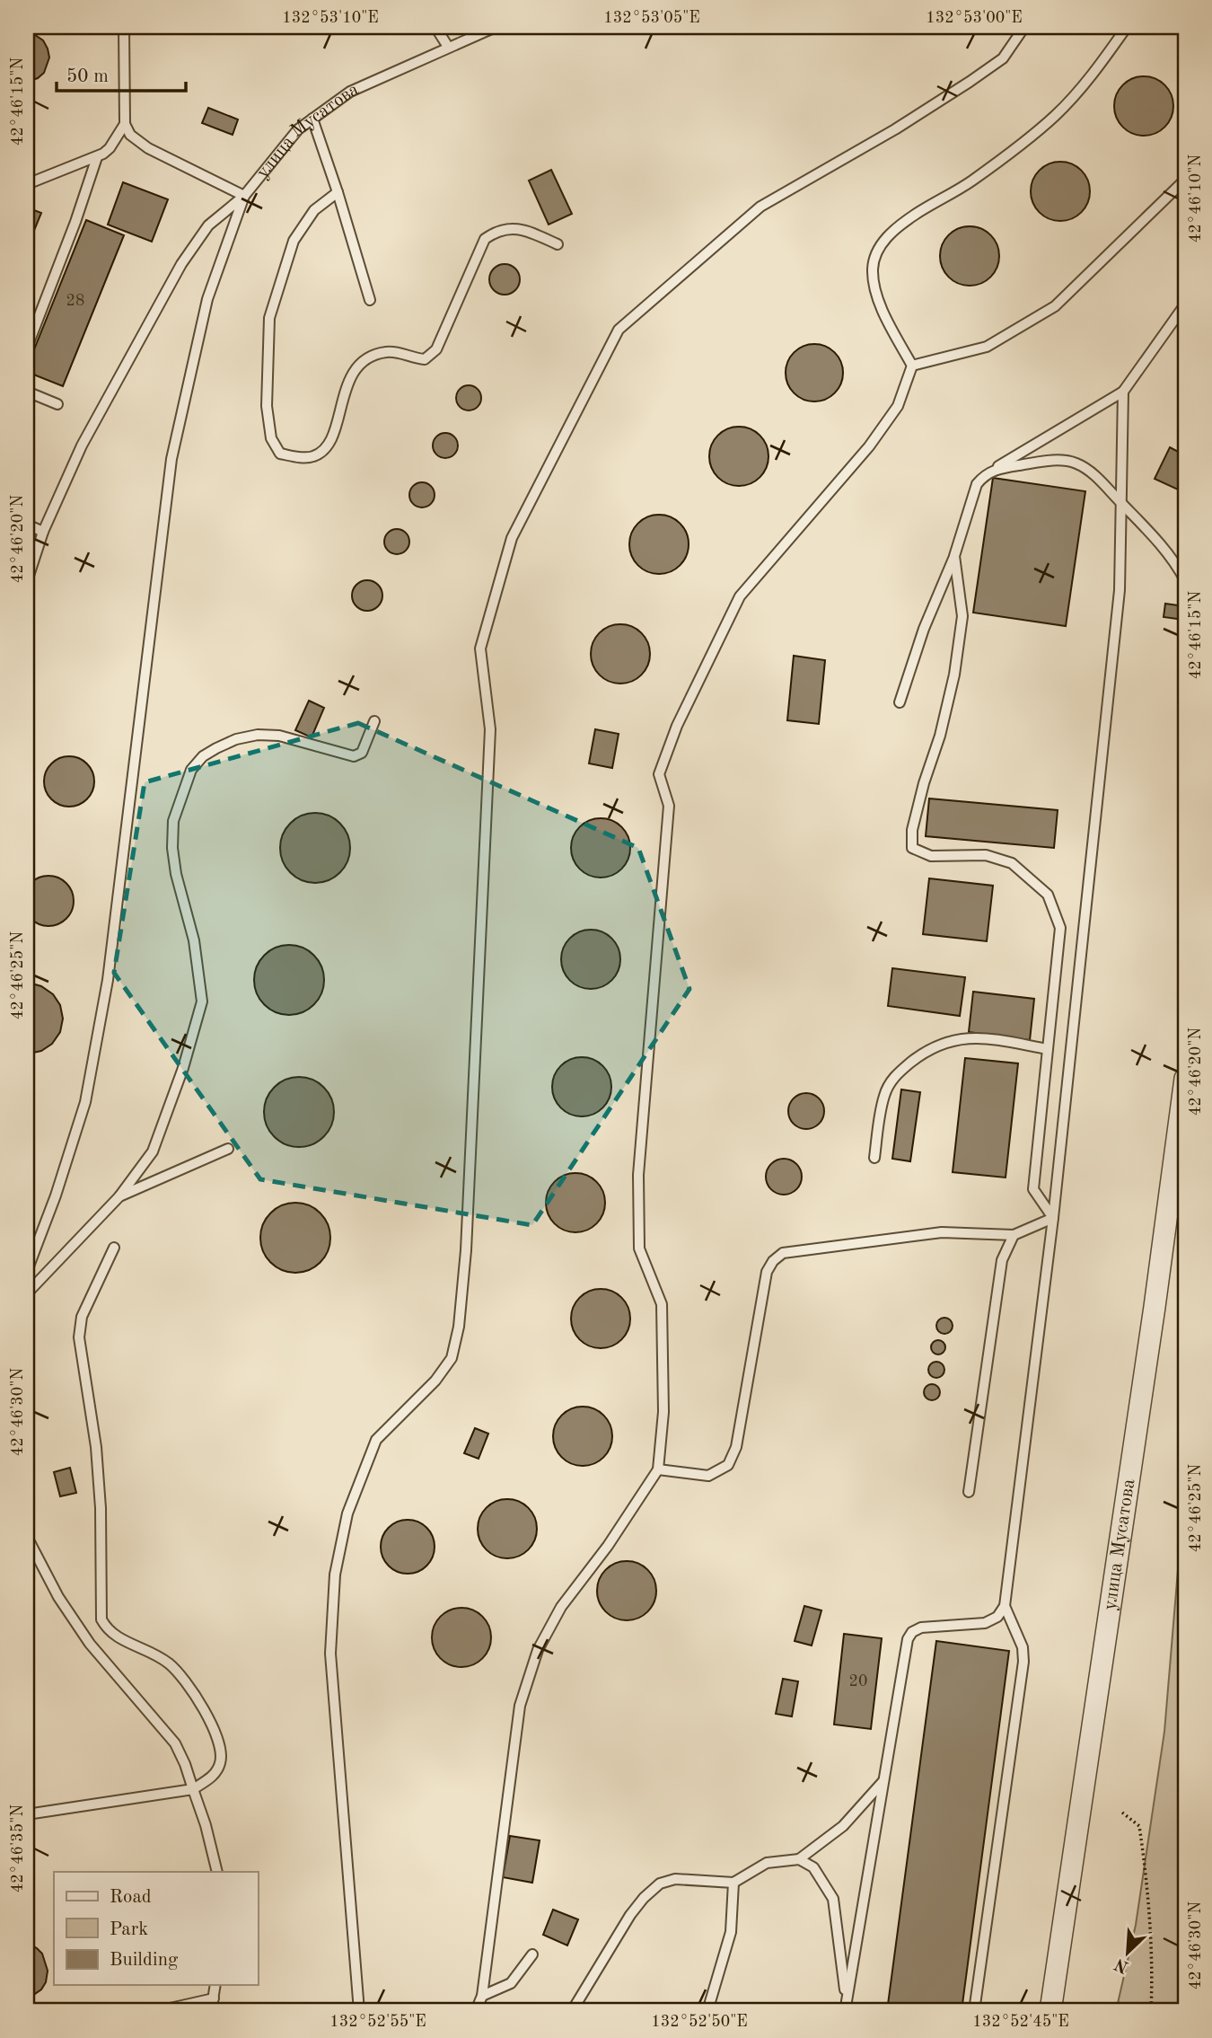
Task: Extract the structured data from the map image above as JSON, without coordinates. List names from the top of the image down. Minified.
{"streets":{"street":["улица Мусатова"]},"house_numbers":["28","20"],"legend":["Road","Park","Building"],"scale_bar":"50 m","north":"bottom left","coordinates":["132°53'10\"E","132°53'05\"E","132°53'00\"E","42°46'15\"N","42°46'10\"N","42°46'20\"N","42°46'25\"N","42°46'30\"N","42°46'35\"N","132°52'55\"E","132°52'50\"E","132°52'45\"E"]}
